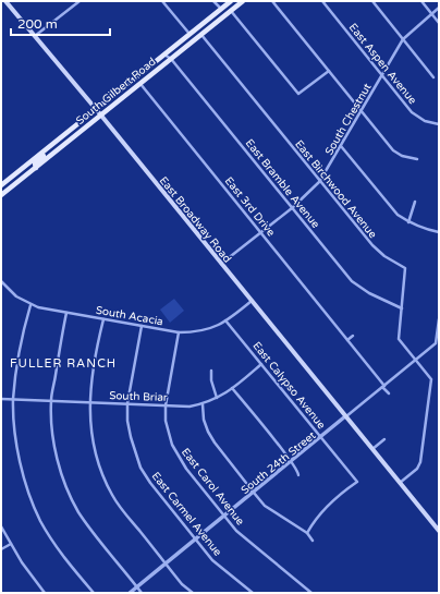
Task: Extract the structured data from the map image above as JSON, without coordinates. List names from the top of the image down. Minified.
{"streets":{"main road":["South Gilbert Road","East Broadway Road"],"street":["East Aspen Avenue","South Chestnut","East Bramble Avenue","East Birchwood Avenue","East 3rd Drive","South Acacia","East Calypso Avenue","South Briar","South 24th Street","East Carol Avenue","East Carmel Avenue"]},"crossings":[["East Aspen Avenue","South Chestnut"],["South Gilbert Road","East Bramble Avenue"],["South Gilbert Road","East Birchwood Avenue"],["South Gilbert Road","East 3rd Drive"],["South Gilbert Road","East Broadway Road"],["South Chestnut","East Bramble Avenue"],["South Chestnut","East Birchwood Avenue"],["South Chestnut","East 3rd Drive"],["South Chestnut","East Broadway Road"],["East Bramble Avenue","East Birchwood Avenue"],["East Birchwood Avenue","East Broadway Road"],["East Birchwood Avenue","South 24th Street"],["East 3rd Drive","South 24th Street"],["East Broadway Road","South Acacia"],["East Broadway Road","South 24th Street"],["South Acacia","East Calypso Avenue"],["South Acacia","East Carol Avenue"],["South Acacia","East Carmel Avenue"],["East Calypso Avenue","South Briar"],["East Calypso Avenue","South 24th Street"],["South Briar","East Carol Avenue"],["South Briar","East Carmel Avenue"],["South 24th Street","East Carol Avenue"],["South 24th Street","East Carmel Avenue"]],"districts":["FULLER RANCH"],"scale_bar":"200 m"}
